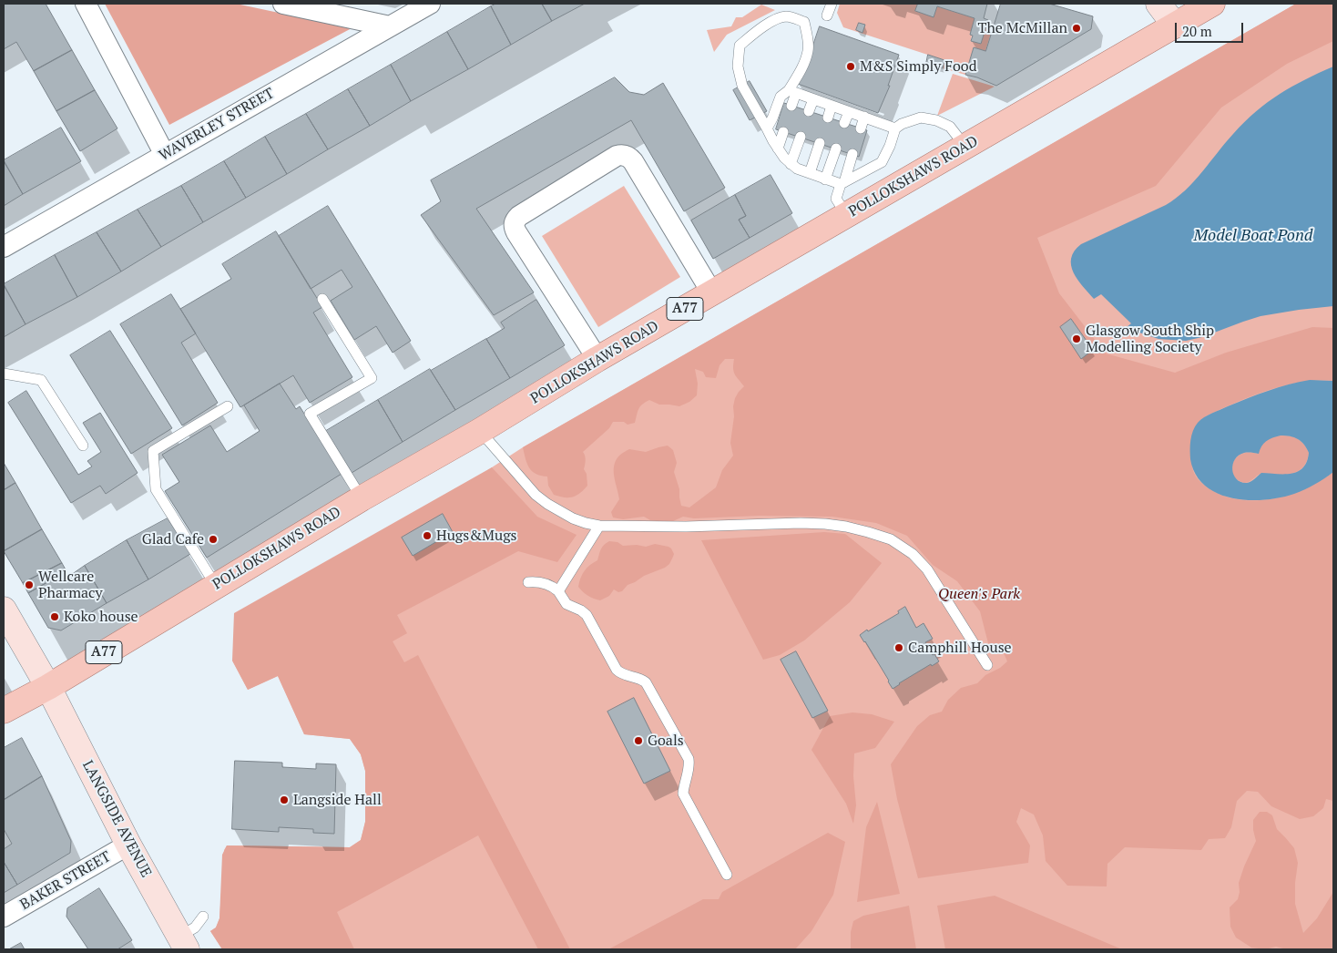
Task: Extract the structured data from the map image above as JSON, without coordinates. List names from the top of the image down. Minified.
{"streets":{"main road":["POLLOKSHAWS ROAD","A77","LANGSIDE AVENUE"],"street":["WAVERLEY STREET","BAKER STREET"]},"crossings":[["POLLOKSHAWS ROAD","LANGSIDE AVENUE"],["LANGSIDE AVENUE","BAKER STREET"]],"water":["Model Boat Pond"],"parks":["Queen's Park"],"places":["The McMillan","M&S Simply Food","Glasgow South Ship Modelling Society","Hugs&Mugs","Glad Cafe","Wellcare Pharmacy","Koko house","Camphill House","Goals","Langside Hall"],"scale_bar":"20 m"}
